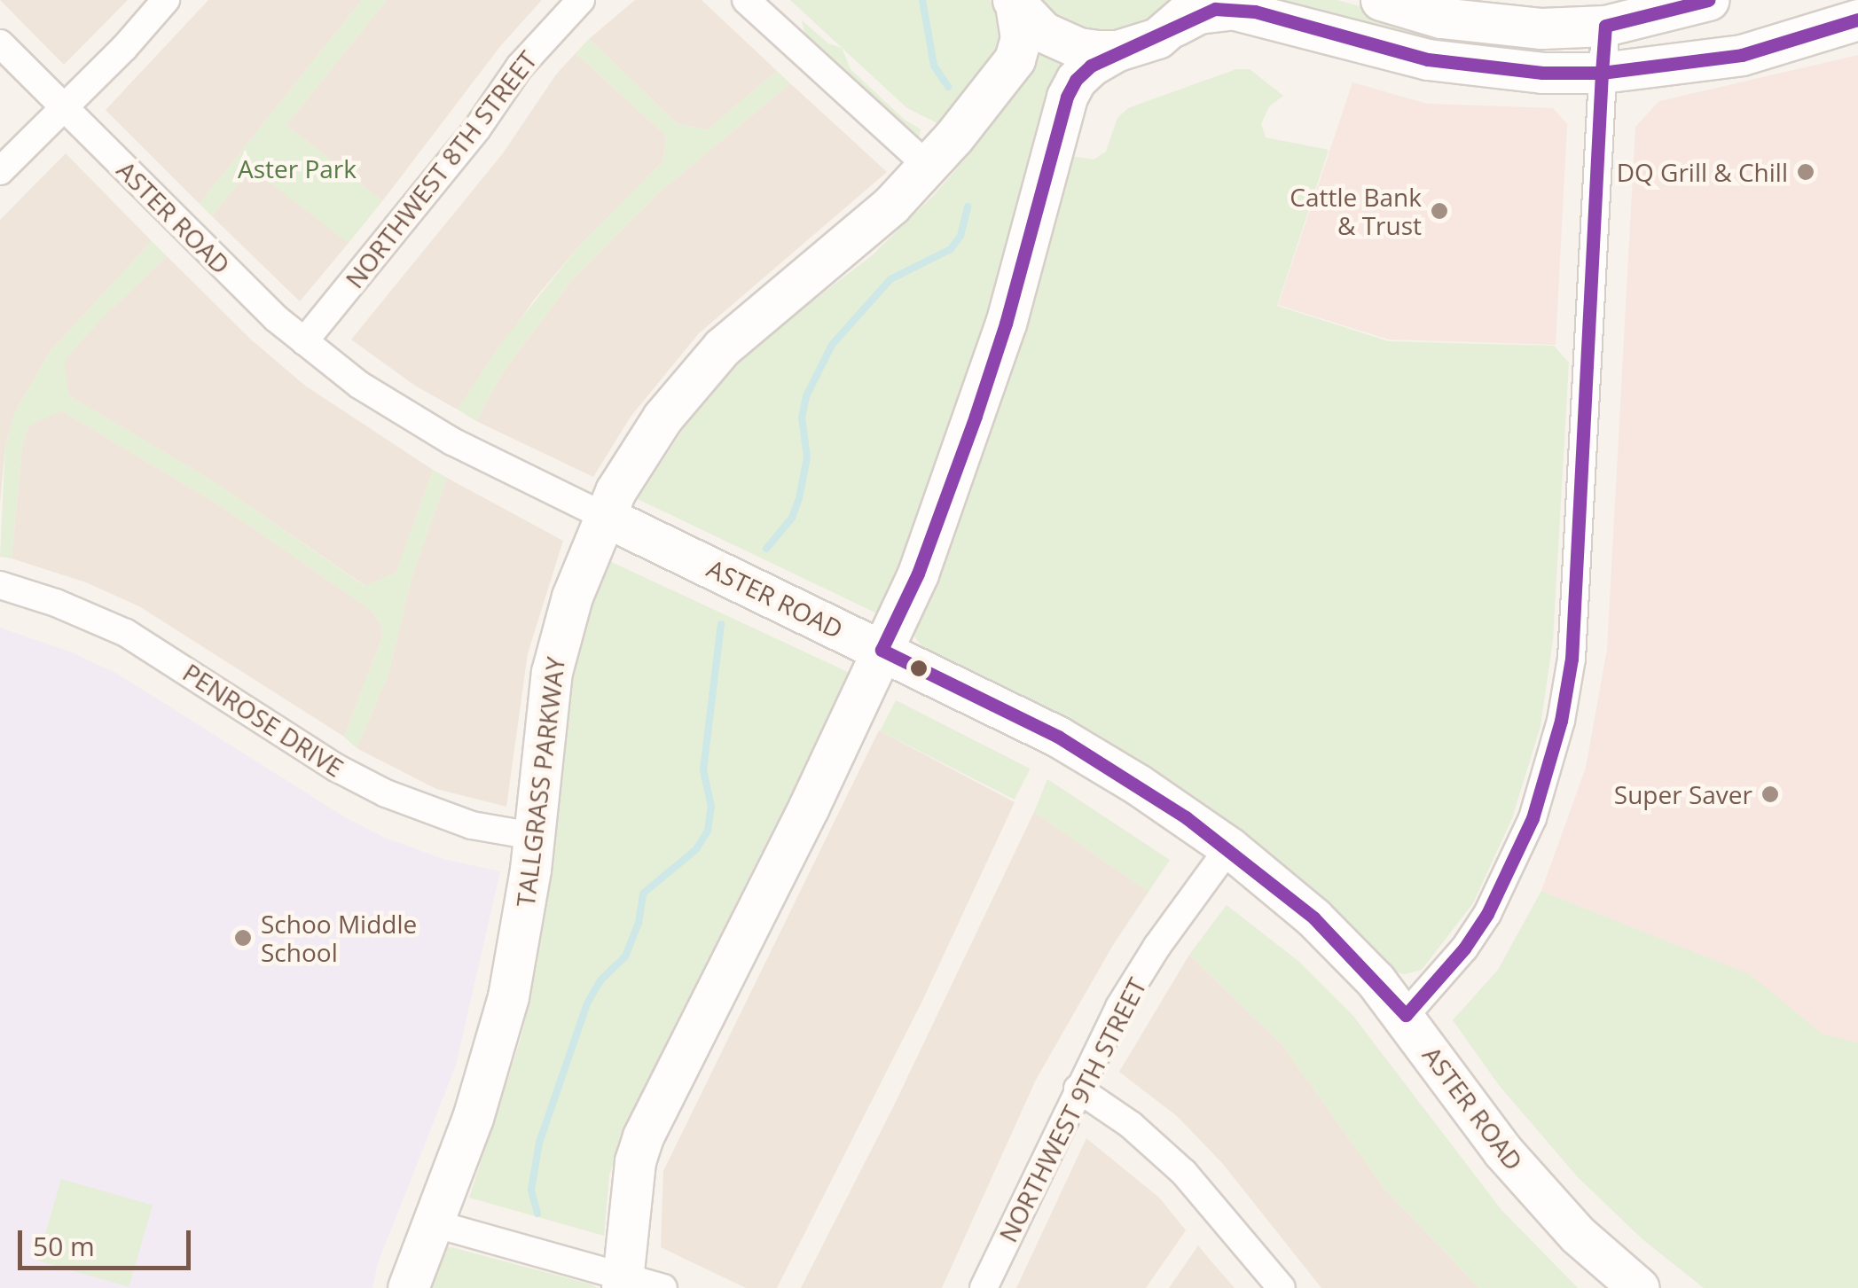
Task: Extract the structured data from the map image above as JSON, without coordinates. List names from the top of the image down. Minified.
{"streets":{"street":["NORTHWEST 8TH STREET","ASTER ROAD","PENROSE DRIVE","TALLGRASS PARKWAY","NORTHWEST 9TH STREET"]},"crossings":[["NORTHWEST 8TH STREET","ASTER ROAD"],["ASTER ROAD","TALLGRASS PARKWAY"],["ASTER ROAD","NORTHWEST 9TH STREET"],["PENROSE DRIVE","TALLGRASS PARKWAY"]],"parks":["Aster Park"],"places":["DQ Grill & Chill","Cattle Bank & Trust","Super Saver","Schoo Middle School"],"scale_bar":"50 m"}
